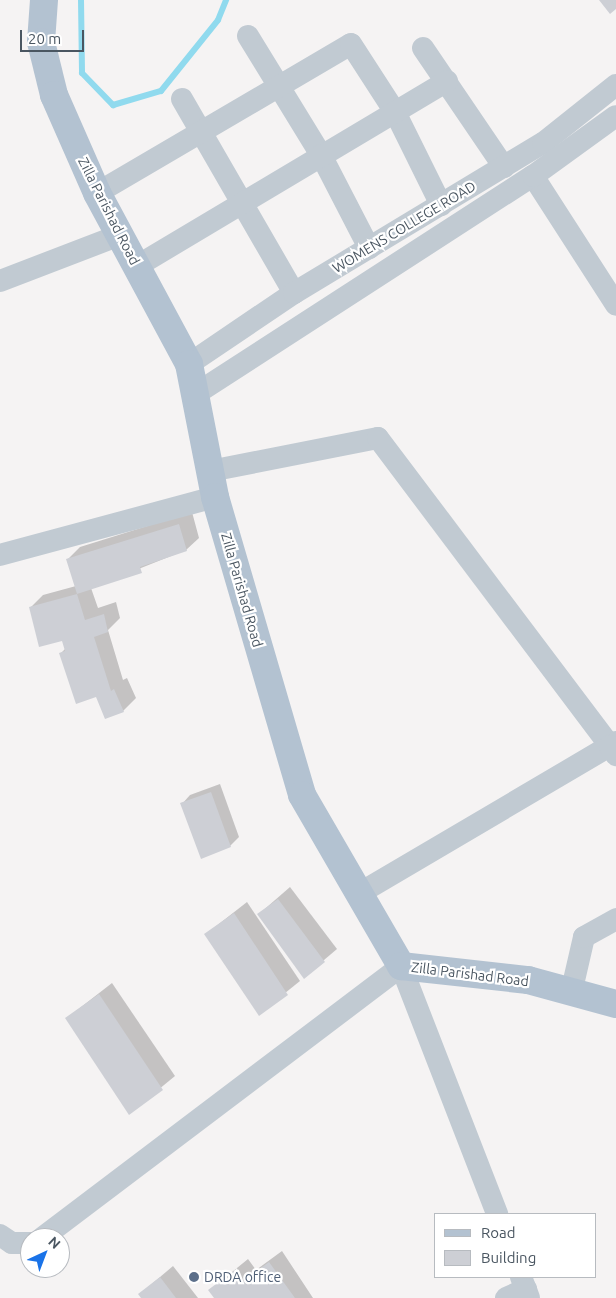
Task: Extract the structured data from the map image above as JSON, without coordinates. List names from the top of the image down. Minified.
{"streets":{"main road":["Zilla Parishad Road"],"street":["WOMENS COLLEGE ROAD"]},"crossings":[["Zilla Parishad Road","WOMENS COLLEGE ROAD"]],"places":["DRDA office"],"legend":["Road","Building"],"scale_bar":"20 m","north":"top right"}
